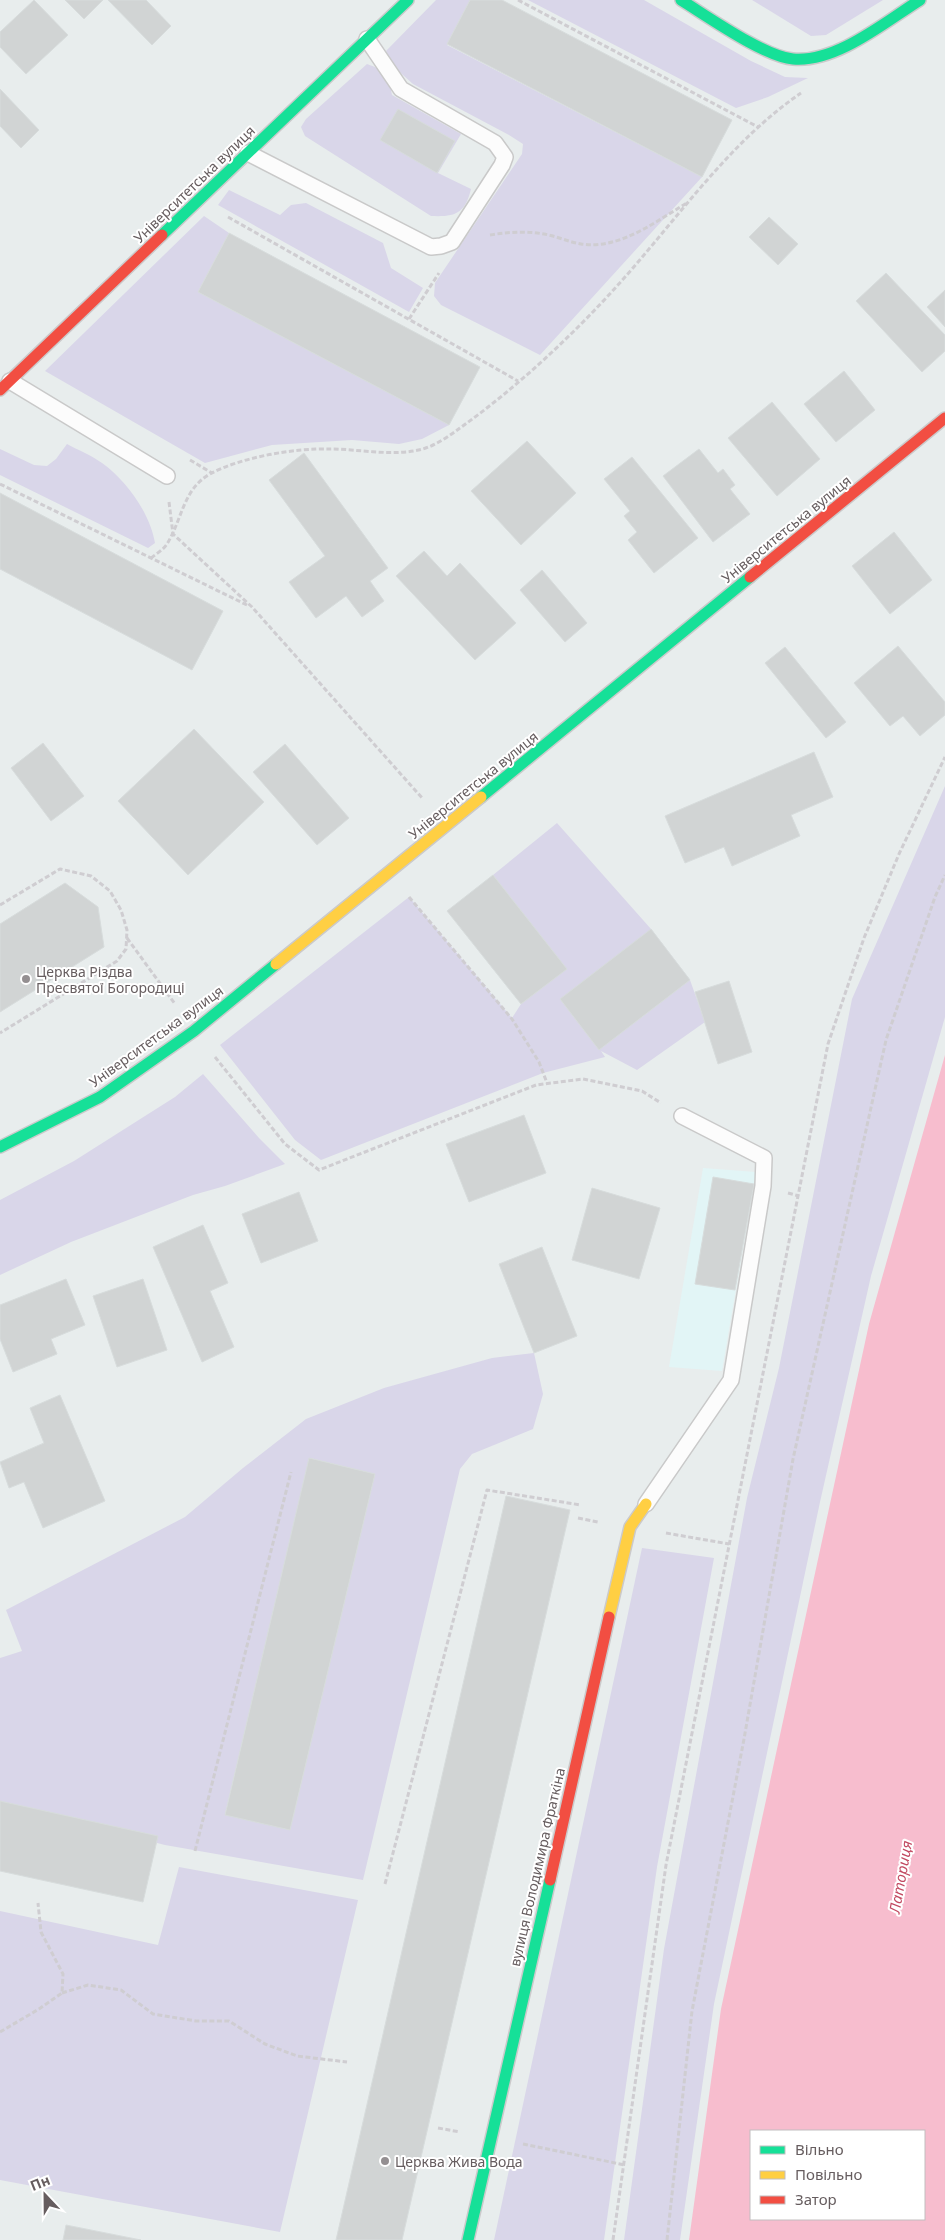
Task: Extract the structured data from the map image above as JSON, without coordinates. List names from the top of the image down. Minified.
{"streets":{"street":["Університетська вулиця","вулиця Володимира Фраткіна"]},"water":["Латориця"],"places":["Церква Різдва Пресвятої Богородиці","Церква Жива Вода"],"legend":["Вільно","Повільно","Затор"],"north":"top"}
